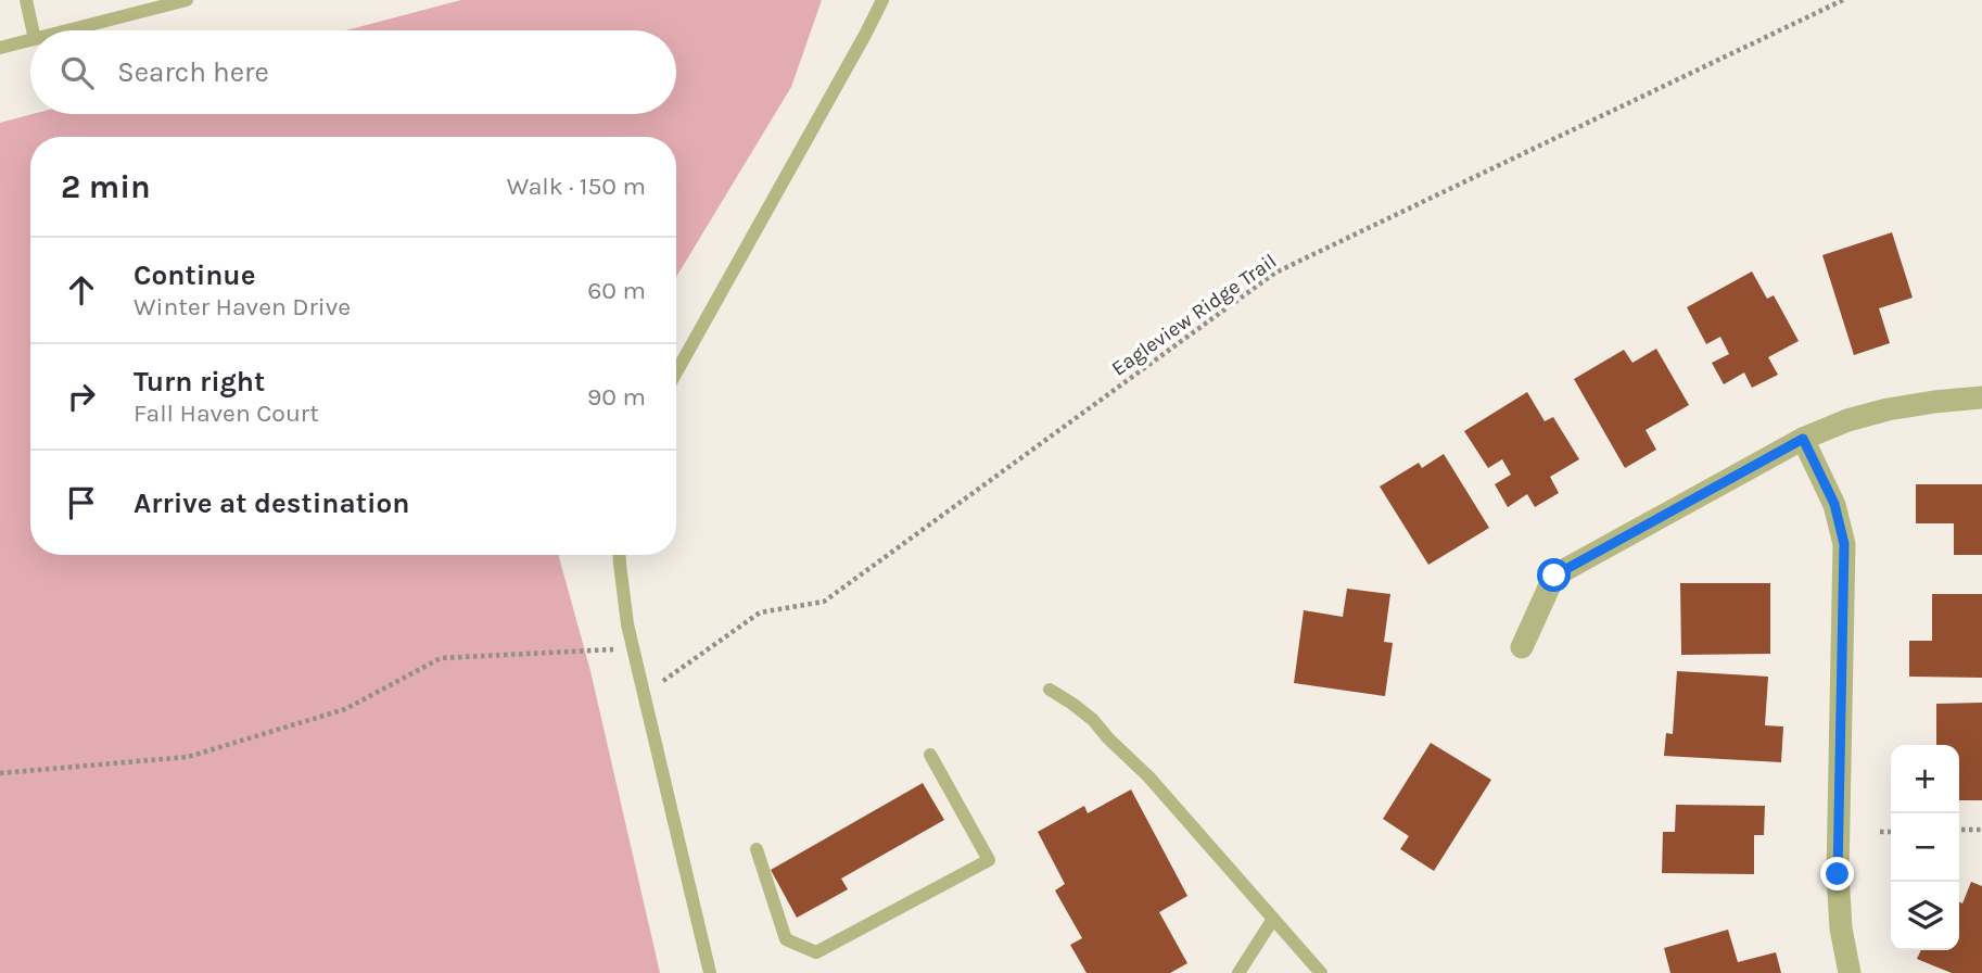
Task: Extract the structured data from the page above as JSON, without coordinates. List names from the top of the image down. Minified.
{"streets":{"path":["Eagleview Ridge Trail"]},"page":{"search":"Search here","heading":["2 min","Walk · 150 m"],"list":[["Continue","Winter Haven Drive","60 m"],["Turn right","Fall Haven Court","90 m"],"Arrive at destination"],"map_buttons":["+","−"]}}
